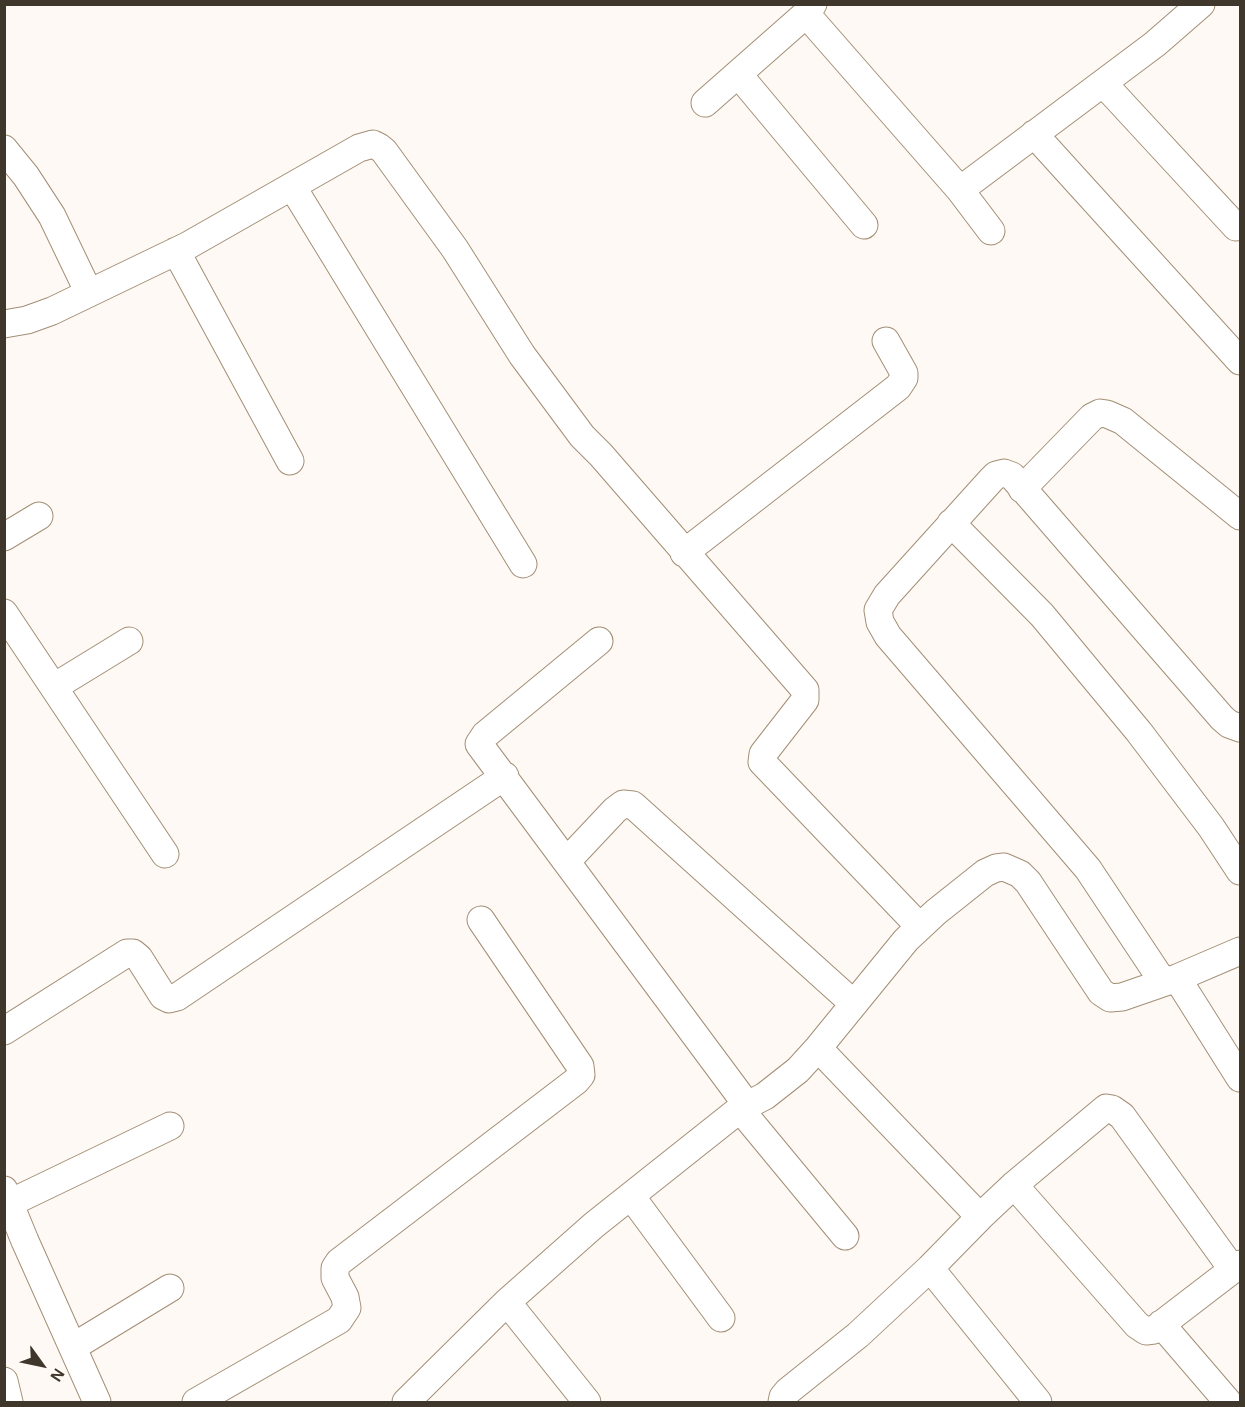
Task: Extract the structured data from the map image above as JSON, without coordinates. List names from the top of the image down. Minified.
{"north":"bottom right"}
